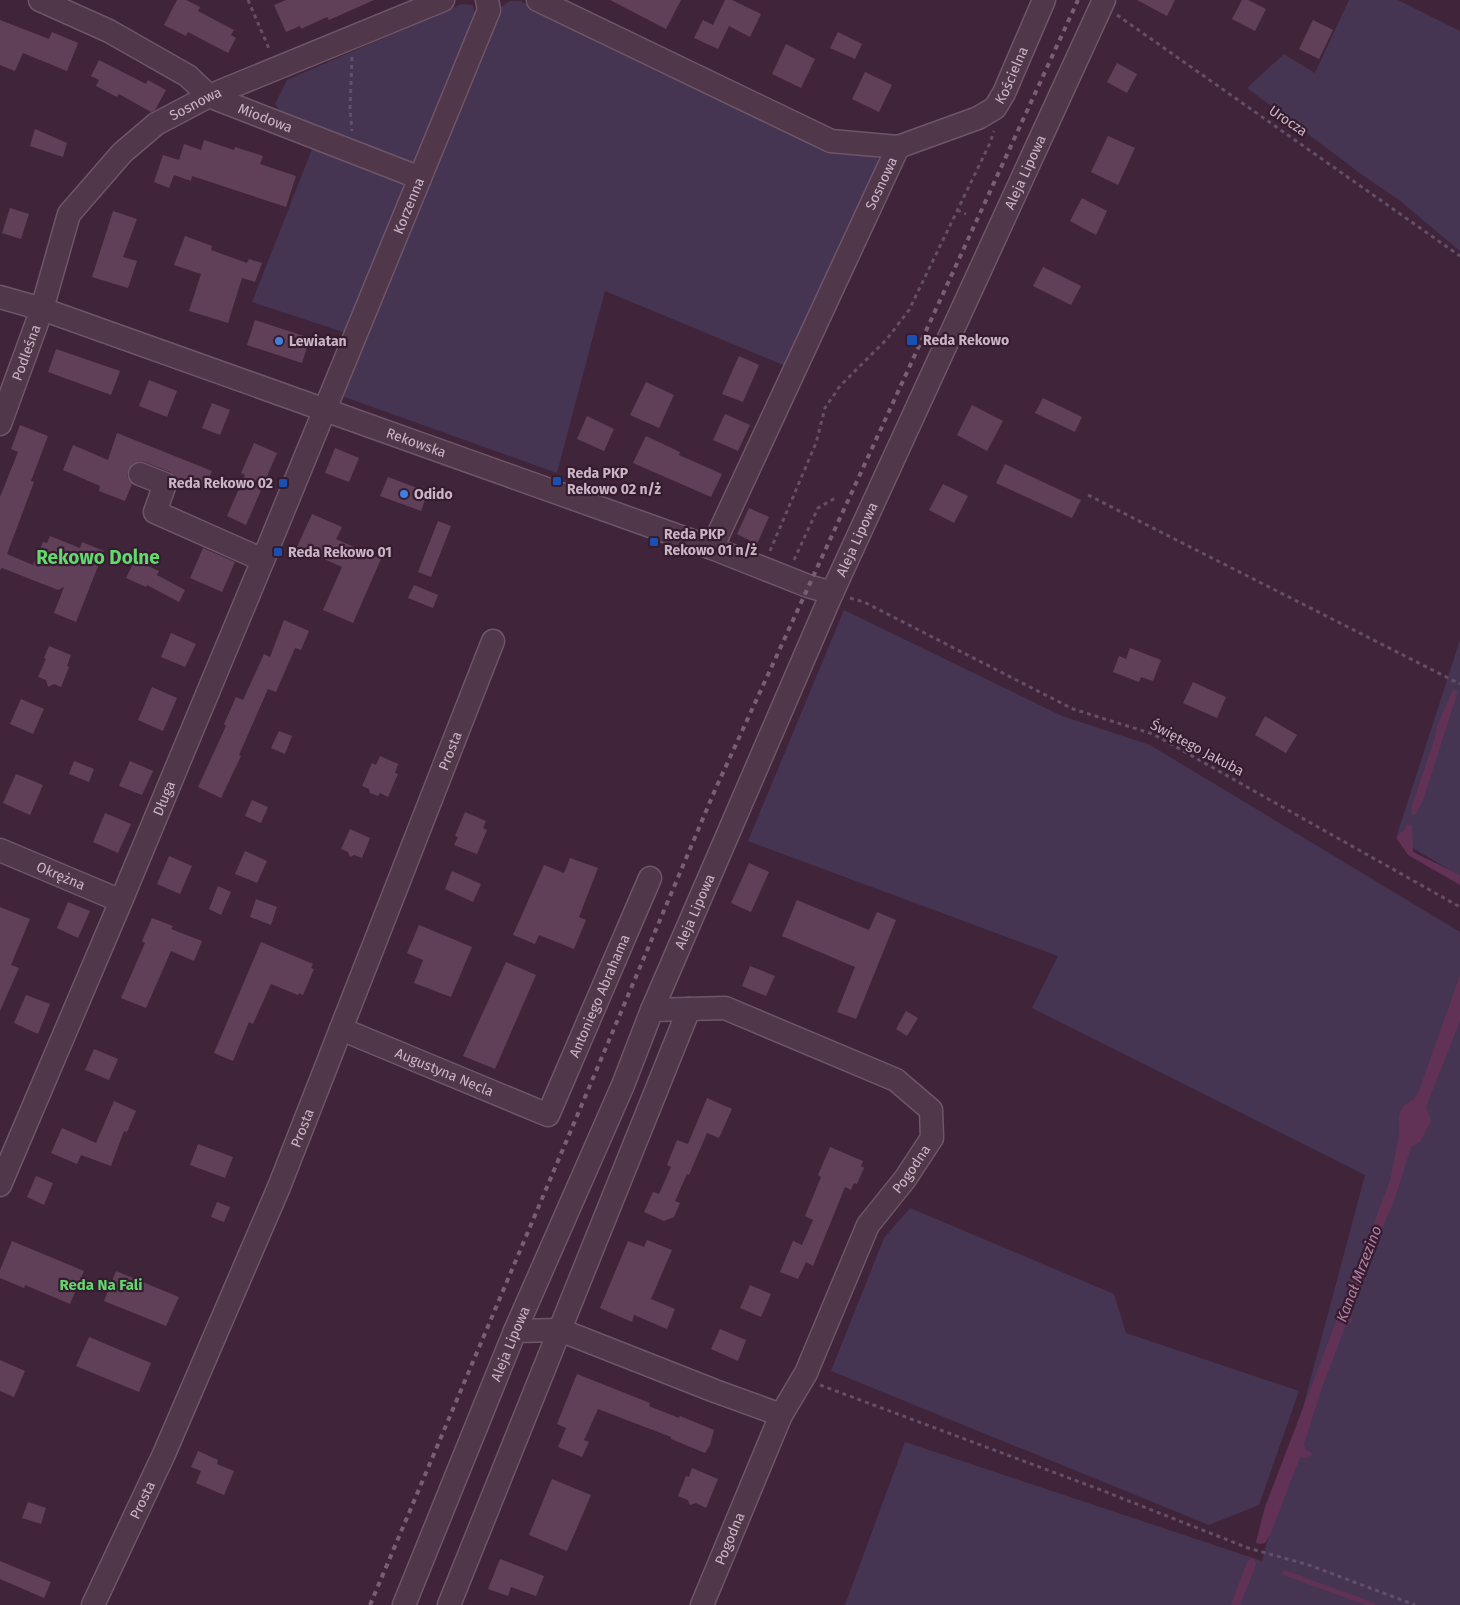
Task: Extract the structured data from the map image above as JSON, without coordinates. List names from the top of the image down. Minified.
{"streets":{"street":["Kościelna","Sosnowa","Miodowa","Aleja Lipowa","Korzenna","Podleśna","Rekowska","Prosta","Długa","Okrężna","Antoniego Abrahama","Augustyna Necla","Pogodna"],"path":["Urocza","Świętego Jakuba"]},"crossings":[["Kościelna","Sosnowa"],["Sosnowa","Miodowa"],["Sosnowa","Podleśna"],["Sosnowa","Rekowska"],["Miodowa","Korzenna"],["Urocza","Aleja Lipowa"],["Aleja Lipowa","Rekowska"],["Aleja Lipowa","Świętego Jakuba"],["Aleja Lipowa","Pogodna"],["Korzenna","Rekowska"],["Korzenna","Długa"],["Podleśna","Rekowska"],["Rekowska","Świętego Jakuba"],["Rekowska","Długa"],["Prosta","Augustyna Necla"],["Długa","Okrężna"],["Antoniego Abrahama","Augustyna Necla"]],"districts":["Rekowo Dolne","Reda Na Fali"],"water":["Kanał Mrzezino"],"places":{"transit":["Reda Rekowo","Reda PKP Rekowo 02 n/ż","Reda Rekowo 02","Reda PKP Rekowo 01 n/ż","Reda Rekowo 01"],"other":["Lewiatan","Odido"]}}
